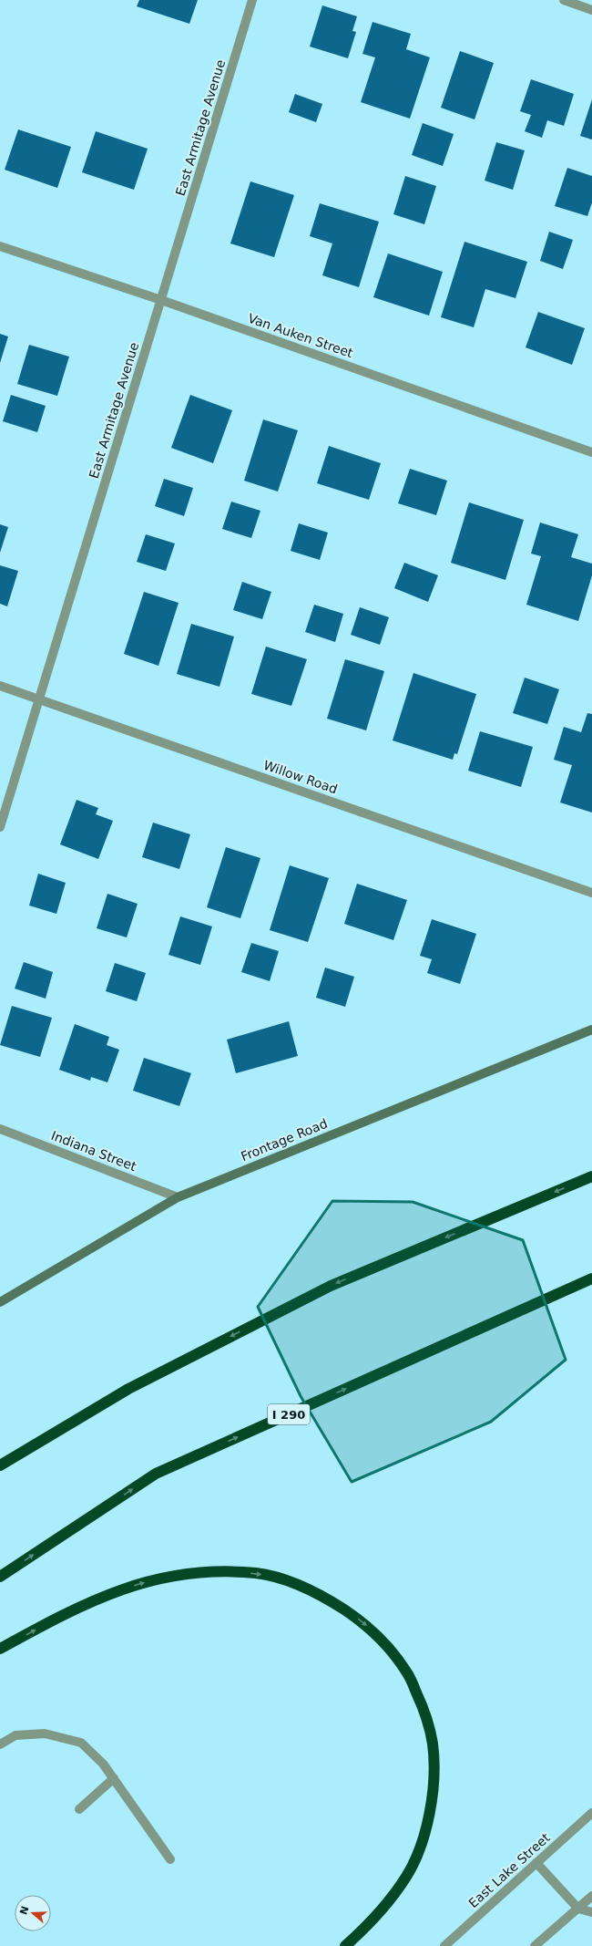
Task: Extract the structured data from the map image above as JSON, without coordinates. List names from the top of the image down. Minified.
{"streets":{"highway":["I 290"],"street":["East Armitage Avenue","Van Auken Street","Willow Road","Frontage Road","Indiana Street","East Lake Street"]},"crossings":[["East Armitage Avenue","Van Auken Street"],["East Armitage Avenue","Willow Road"],["Frontage Road","Indiana Street"]],"north":"left"}
